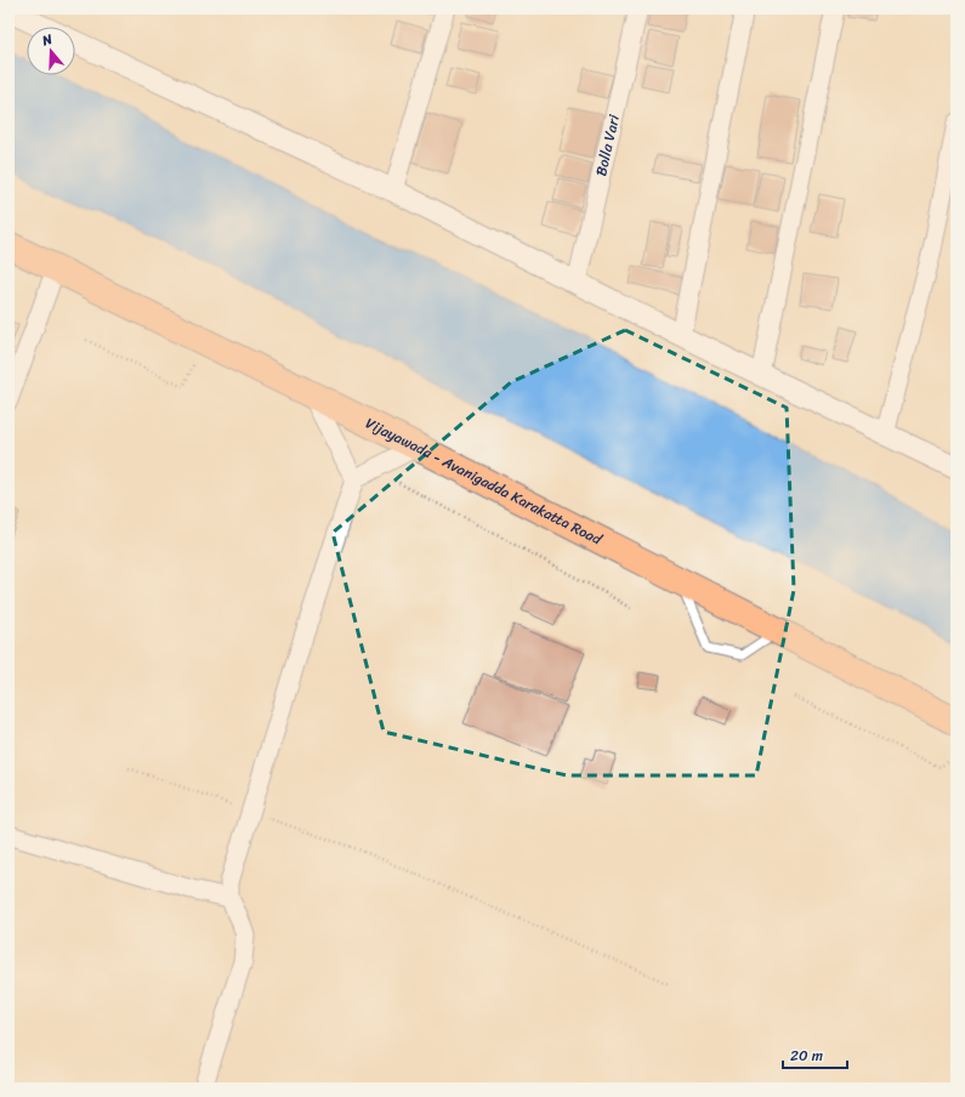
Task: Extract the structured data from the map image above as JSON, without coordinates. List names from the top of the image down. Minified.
{"streets":{"main road":["Vijayawada - Avanigadda Karakatta Road"],"street":["Bolla Vari"]},"scale_bar":"20 m","north":"top"}
